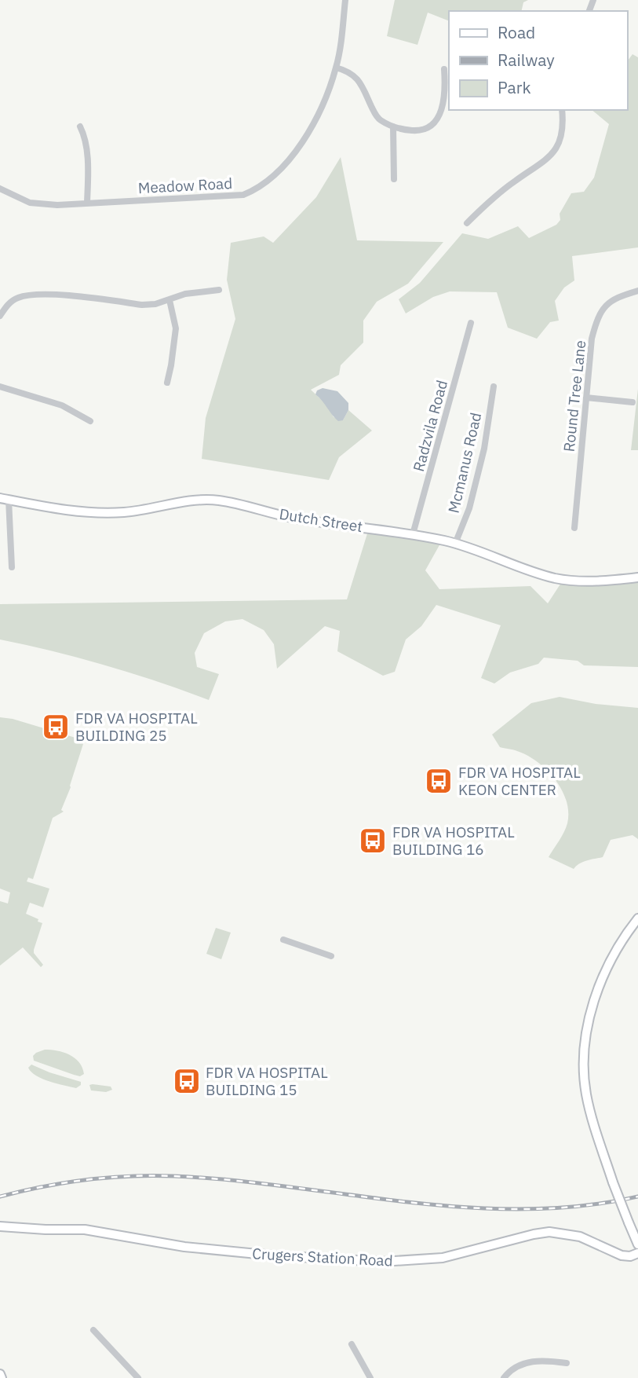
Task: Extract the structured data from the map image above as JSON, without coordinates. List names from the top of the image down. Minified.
{"streets":{"street":["Meadow Road","Round Tree Lane","Radzvila Road","Mcmanus Road","Dutch Street","Crugers Station Road"]},"crossings":[["Radzvila Road","Dutch Street"],["Mcmanus Road","Dutch Street"]],"places":{"bus stop":["FDR VA HOSPITAL BUILDING 25","FDR VA HOSPITAL KEON CENTER","FDR VA HOSPITAL BUILDING 16","FDR VA HOSPITAL BUILDING 15"]},"legend":["Road","Railway","Park"]}
